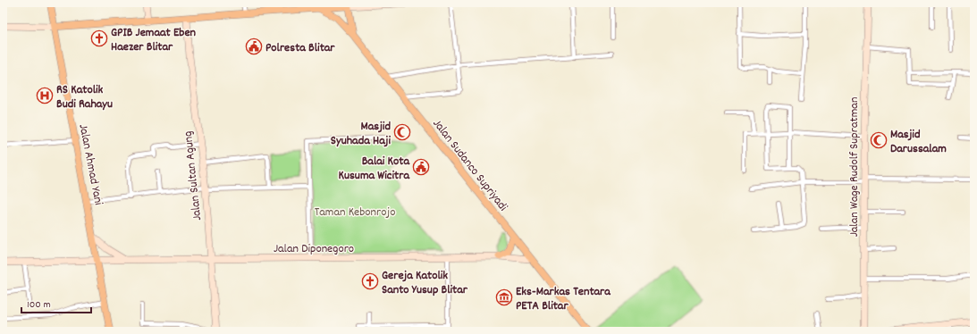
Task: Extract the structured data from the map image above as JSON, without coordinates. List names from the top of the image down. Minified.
{"streets":{"main road":["Jalan Ahmad Yani","Jalan Sudanco Supriyadi","Jalan Wage Rudolf Supratman","Jalan Sultan Agung","Jalan Diponegoro"]},"crossings":[["Jalan Ahmad Yani","Jalan Diponegoro"],["Jalan Sudanco Supriyadi","Jalan Diponegoro"],["Jalan Sultan Agung","Jalan Diponegoro"]],"parks":["Taman Kebonrojo"],"places":{"church":["GPIB Jemaat Eben Haezer Blitar","Gereja Katolik Santo Yusup Blitar"],"public building":["Polresta Blitar","Balai Kota Kusuma Wicitra"],"hospital":["RS Katolik Budi Rahayu"],"mosque":["Masjid Syuhada Haji","Masjid Darussalam"],"museum":["Eks-Markas Tentara PETA Blitar"]},"scale_bar":"100 m"}
